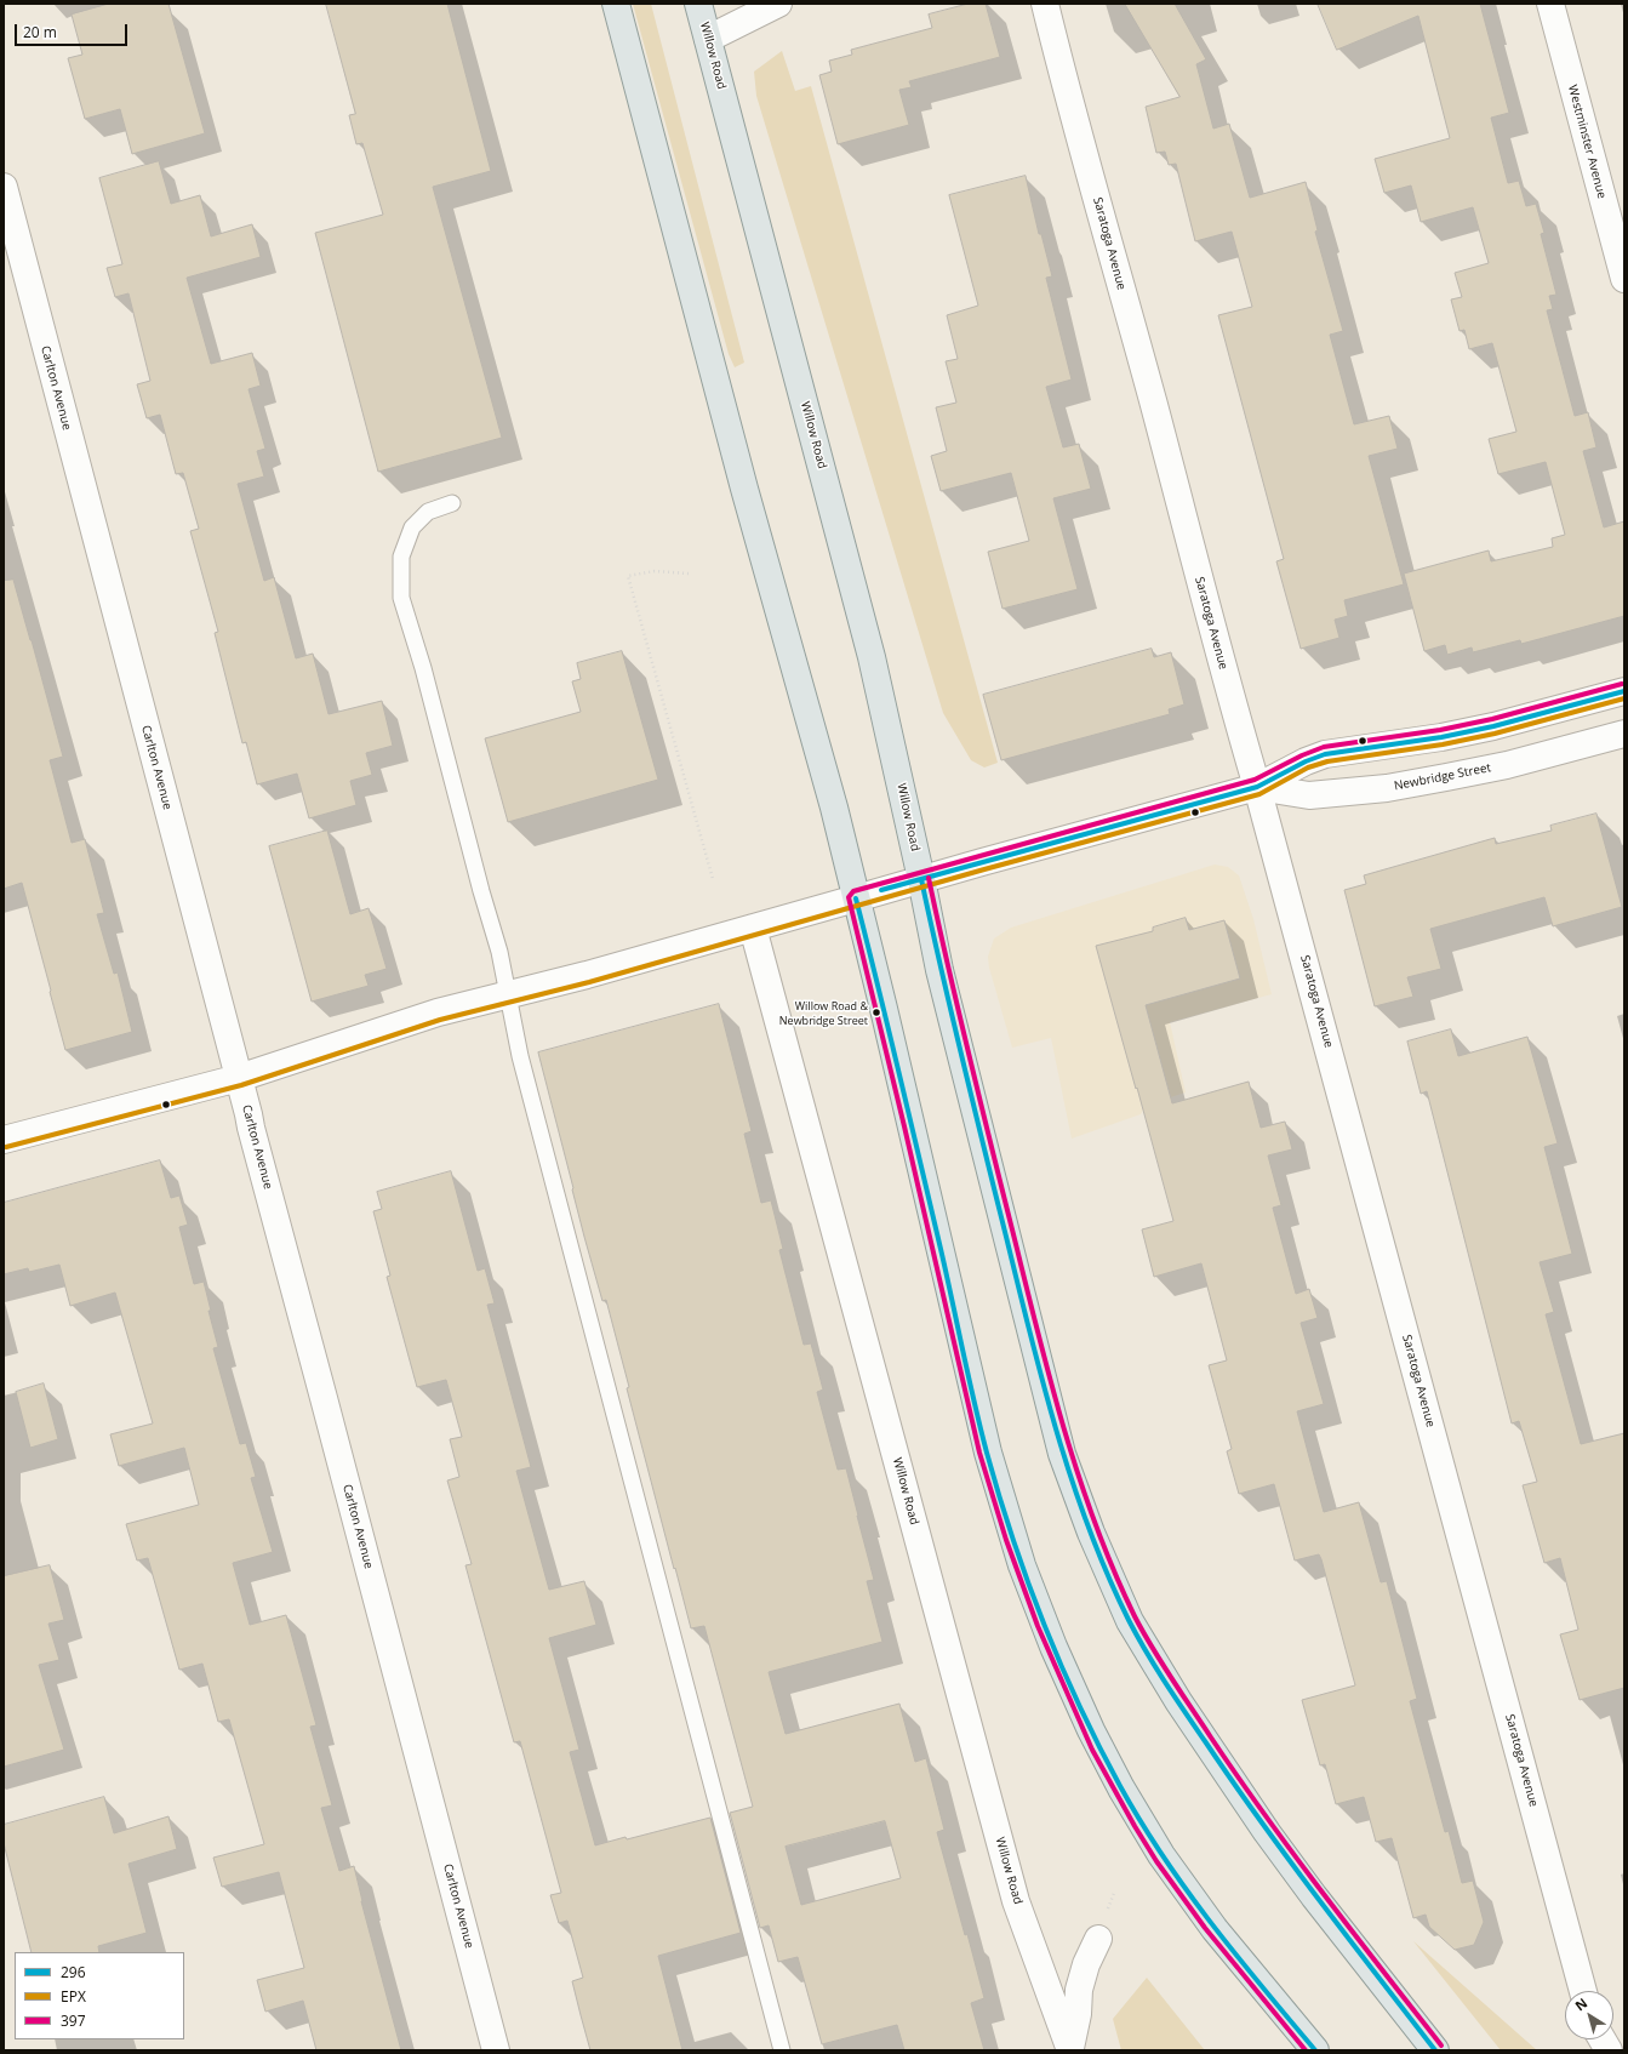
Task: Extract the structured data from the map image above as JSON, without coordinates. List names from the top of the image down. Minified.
{"streets":{"main road":["Willow Road"],"street":["Westminster Avenue","Saratoga Avenue","Carlton Avenue","Newbridge Street"]},"crossings":[["Willow Road","Newbridge Street"],["Saratoga Avenue","Newbridge Street"],["Carlton Avenue","Newbridge Street"]],"places":["Willow Road & Newbridge Street"],"lines":["transit line 397","transit line 296","transit line EPX"],"legend":["296","EPX","397"],"scale_bar":"20 m","north":"top left"}
